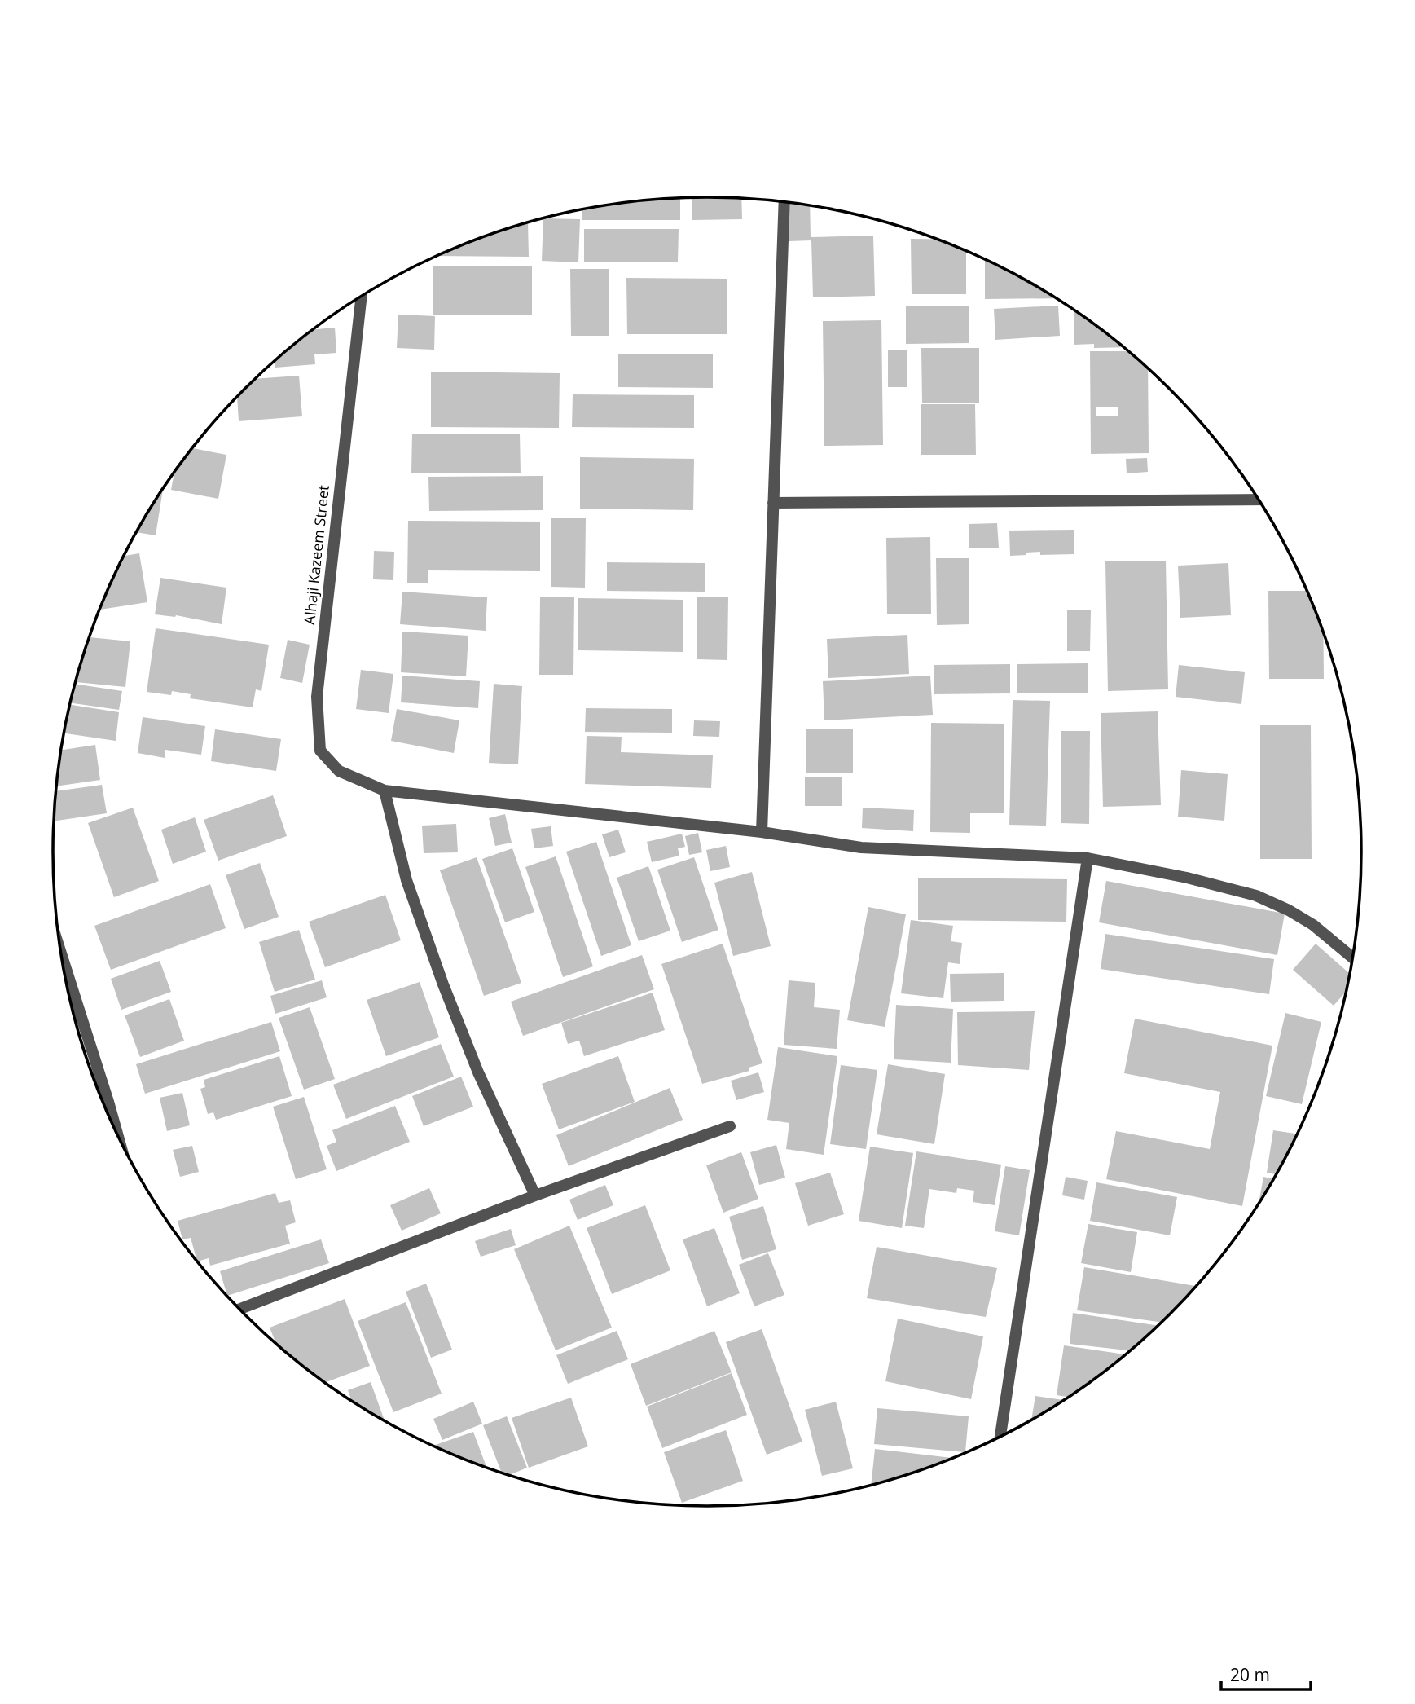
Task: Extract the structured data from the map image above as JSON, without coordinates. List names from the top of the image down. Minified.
{"streets":{"street":["Alhaji Kazeem Street"]},"scale_bar":"20 m"}
